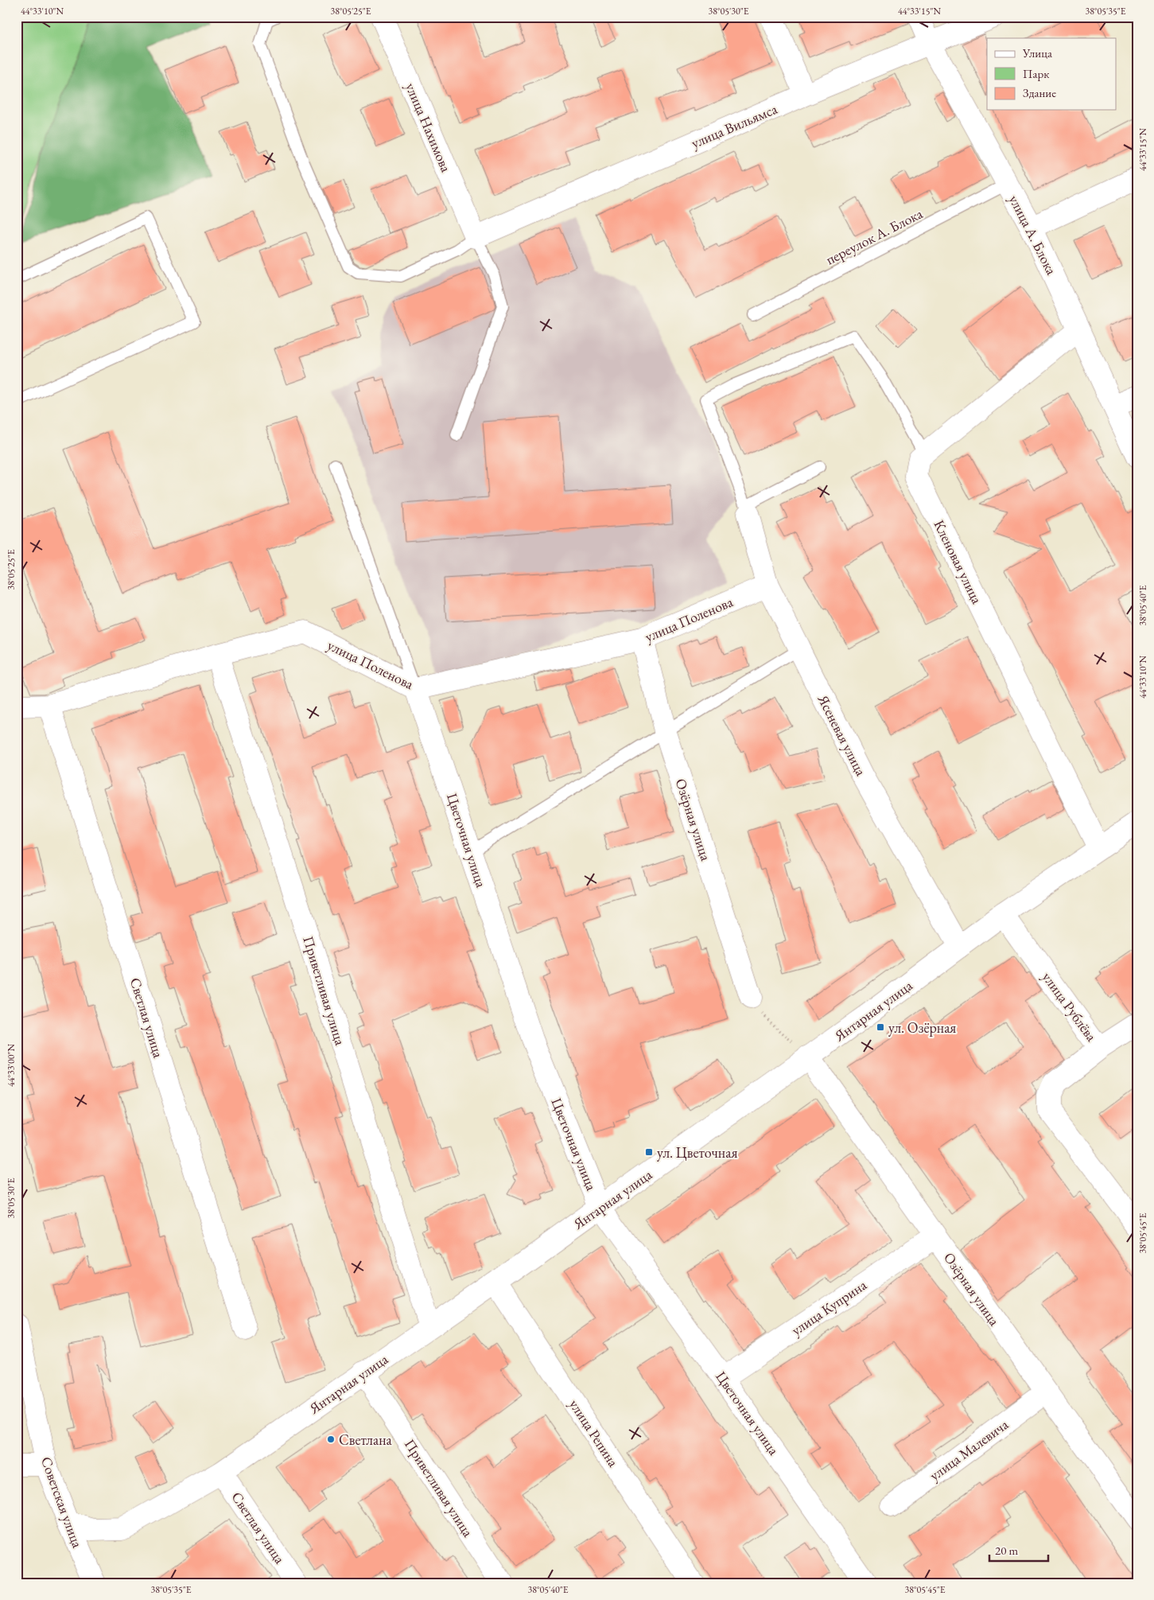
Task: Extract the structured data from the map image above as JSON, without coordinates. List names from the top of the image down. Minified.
{"streets":{"street":["улица Вильямса","улица Нахимова","улица А. Блока","Кленовая улица","улица Поленова","Ясеневая улица","Озёрная улица","Цветочная улица","Приветливая улица","улица Рублёва","Янтарная улица","Светлая улица","улица Куприна","улица Репина","улица Малевича","Советская улица"],"lane":["переулок А. Блока"]},"crossings":[["улица Вильямса","улица Нахимова"],["улица Вильямса","улица А. Блока"],["улица А. Блока","переулок А. Блока"],["улица А. Блока","Кленовая улица"],["Кленовая улица","Янтарная улица"],["улица Поленова","Ясеневая улица"],["улица Поленова","Озёрная улица"],["улица Поленова","Цветочная улица"],["улица Поленова","Приветливая улица"],["улица Поленова","Светлая улица"],["Ясеневая улица","Янтарная улица"],["Озёрная улица","Янтарная улица"],["Озёрная улица","улица Куприна"],["Озёрная улица","улица Малевича"],["Цветочная улица","Янтарная улица"],["Цветочная улица","улица Куприна"],["Приветливая улица","Янтарная улица"],["улица Рублёва","Янтарная улица"],["Янтарная улица","Светлая улица"],["Янтарная улица","улица Репина"],["Янтарная улица","Советская улица"]],"places":{"transit":["ул. Озёрная","ул. Цветочная"],"other":["Светлана"]},"legend":["Улица","Парк","Здание"],"scale_bar":"20 m","coordinates":["44°33'10\"N","38°05'25\"E","38°05'30\"E","44°33'15\"N","38°05'35\"E","38°05'40\"E","44°33'00\"N","38°05'45\"E"]}
